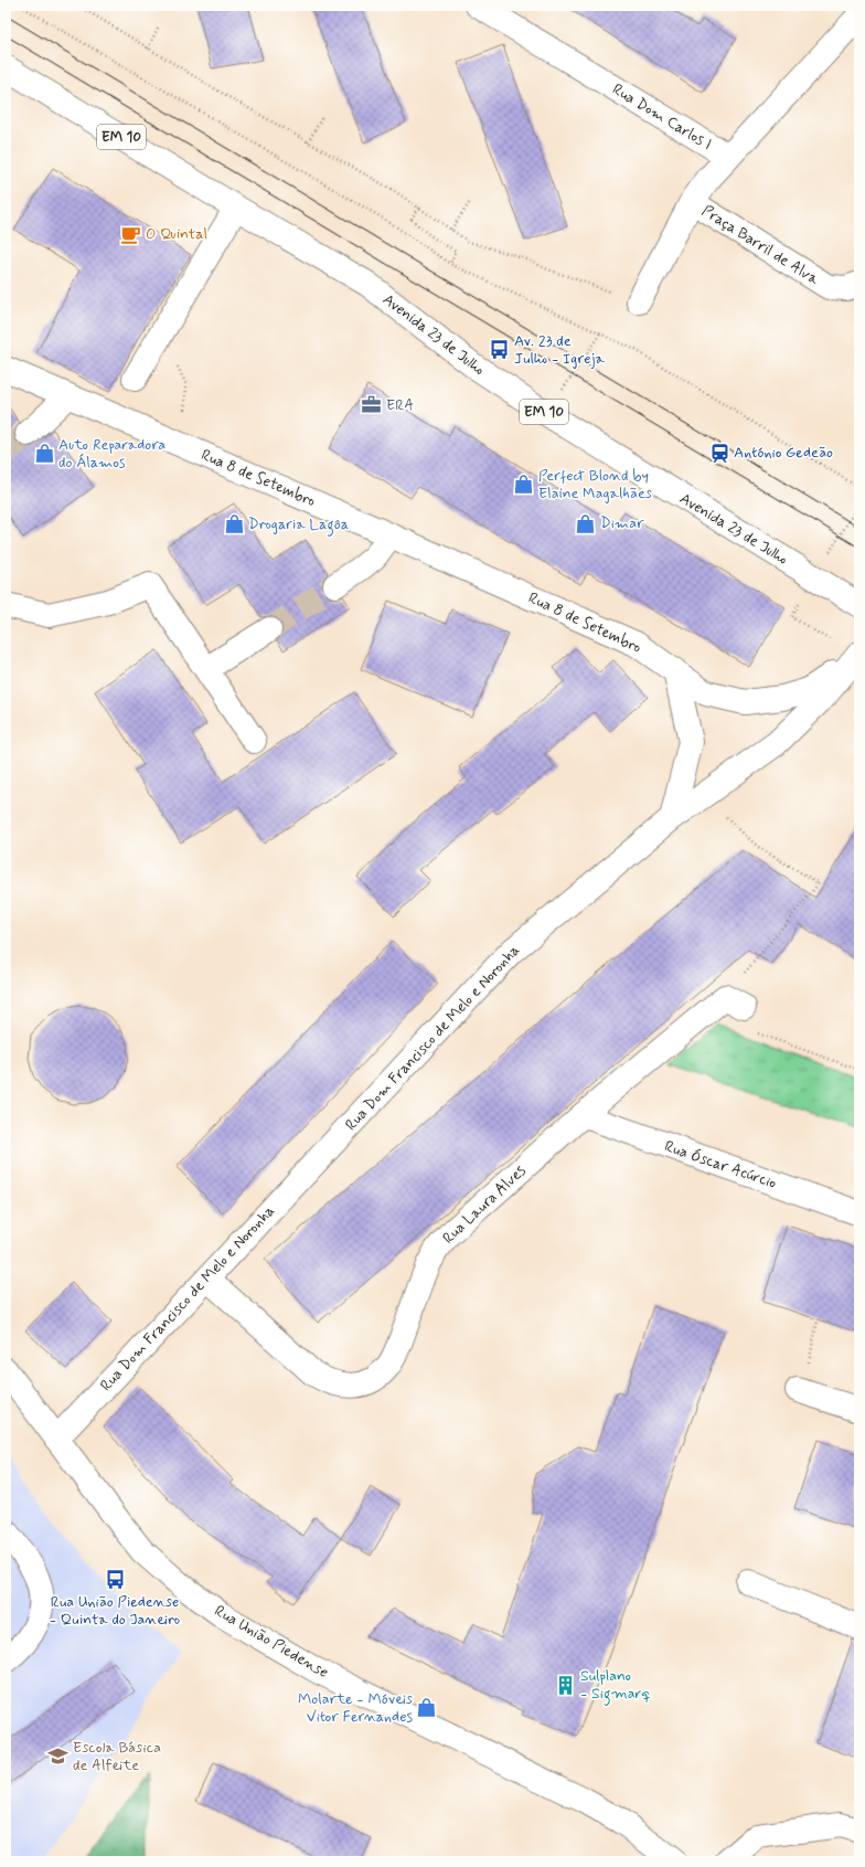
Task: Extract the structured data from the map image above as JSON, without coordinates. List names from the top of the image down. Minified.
{"streets":{"street":["Rua Dom Carlos I","EM 10","Praça Barril de Alva","Avenida 23 de Julho","Rua 8 de Setembro","Rua Dom Francisco de Melo e Noronha","Rua Óscar Acúrcio","Rua Laura Alves","Rua União Piedense"]},"crossings":[["Rua Dom Carlos I","Praça Barril de Alva"],["Rua 8 de Setembro","Rua Dom Francisco de Melo e Noronha"],["Rua Dom Francisco de Melo e Noronha","Rua Laura Alves"],["Rua Dom Francisco de Melo e Noronha","Rua União Piedense"],["Rua Óscar Acúrcio","Rua Laura Alves"]],"places":{"cafe":["O Quintal"],"bus stop":["Av. 23 de Julho - Igreja","Rua União Piedense - Quinta do Janeiro"],"office":["ERA"],"station":["António Gedeão"],"shop":["Auto Reparadora do Álamos","Perfect Blond by Elaine Magalhães","Dimar","Drogaria Lagôa","Molarte - Móveis Vitor Fernandes"],"building":["Sulplano - Sigmarq"],"school or university":["Escola Básica de Alfeite"]}}
